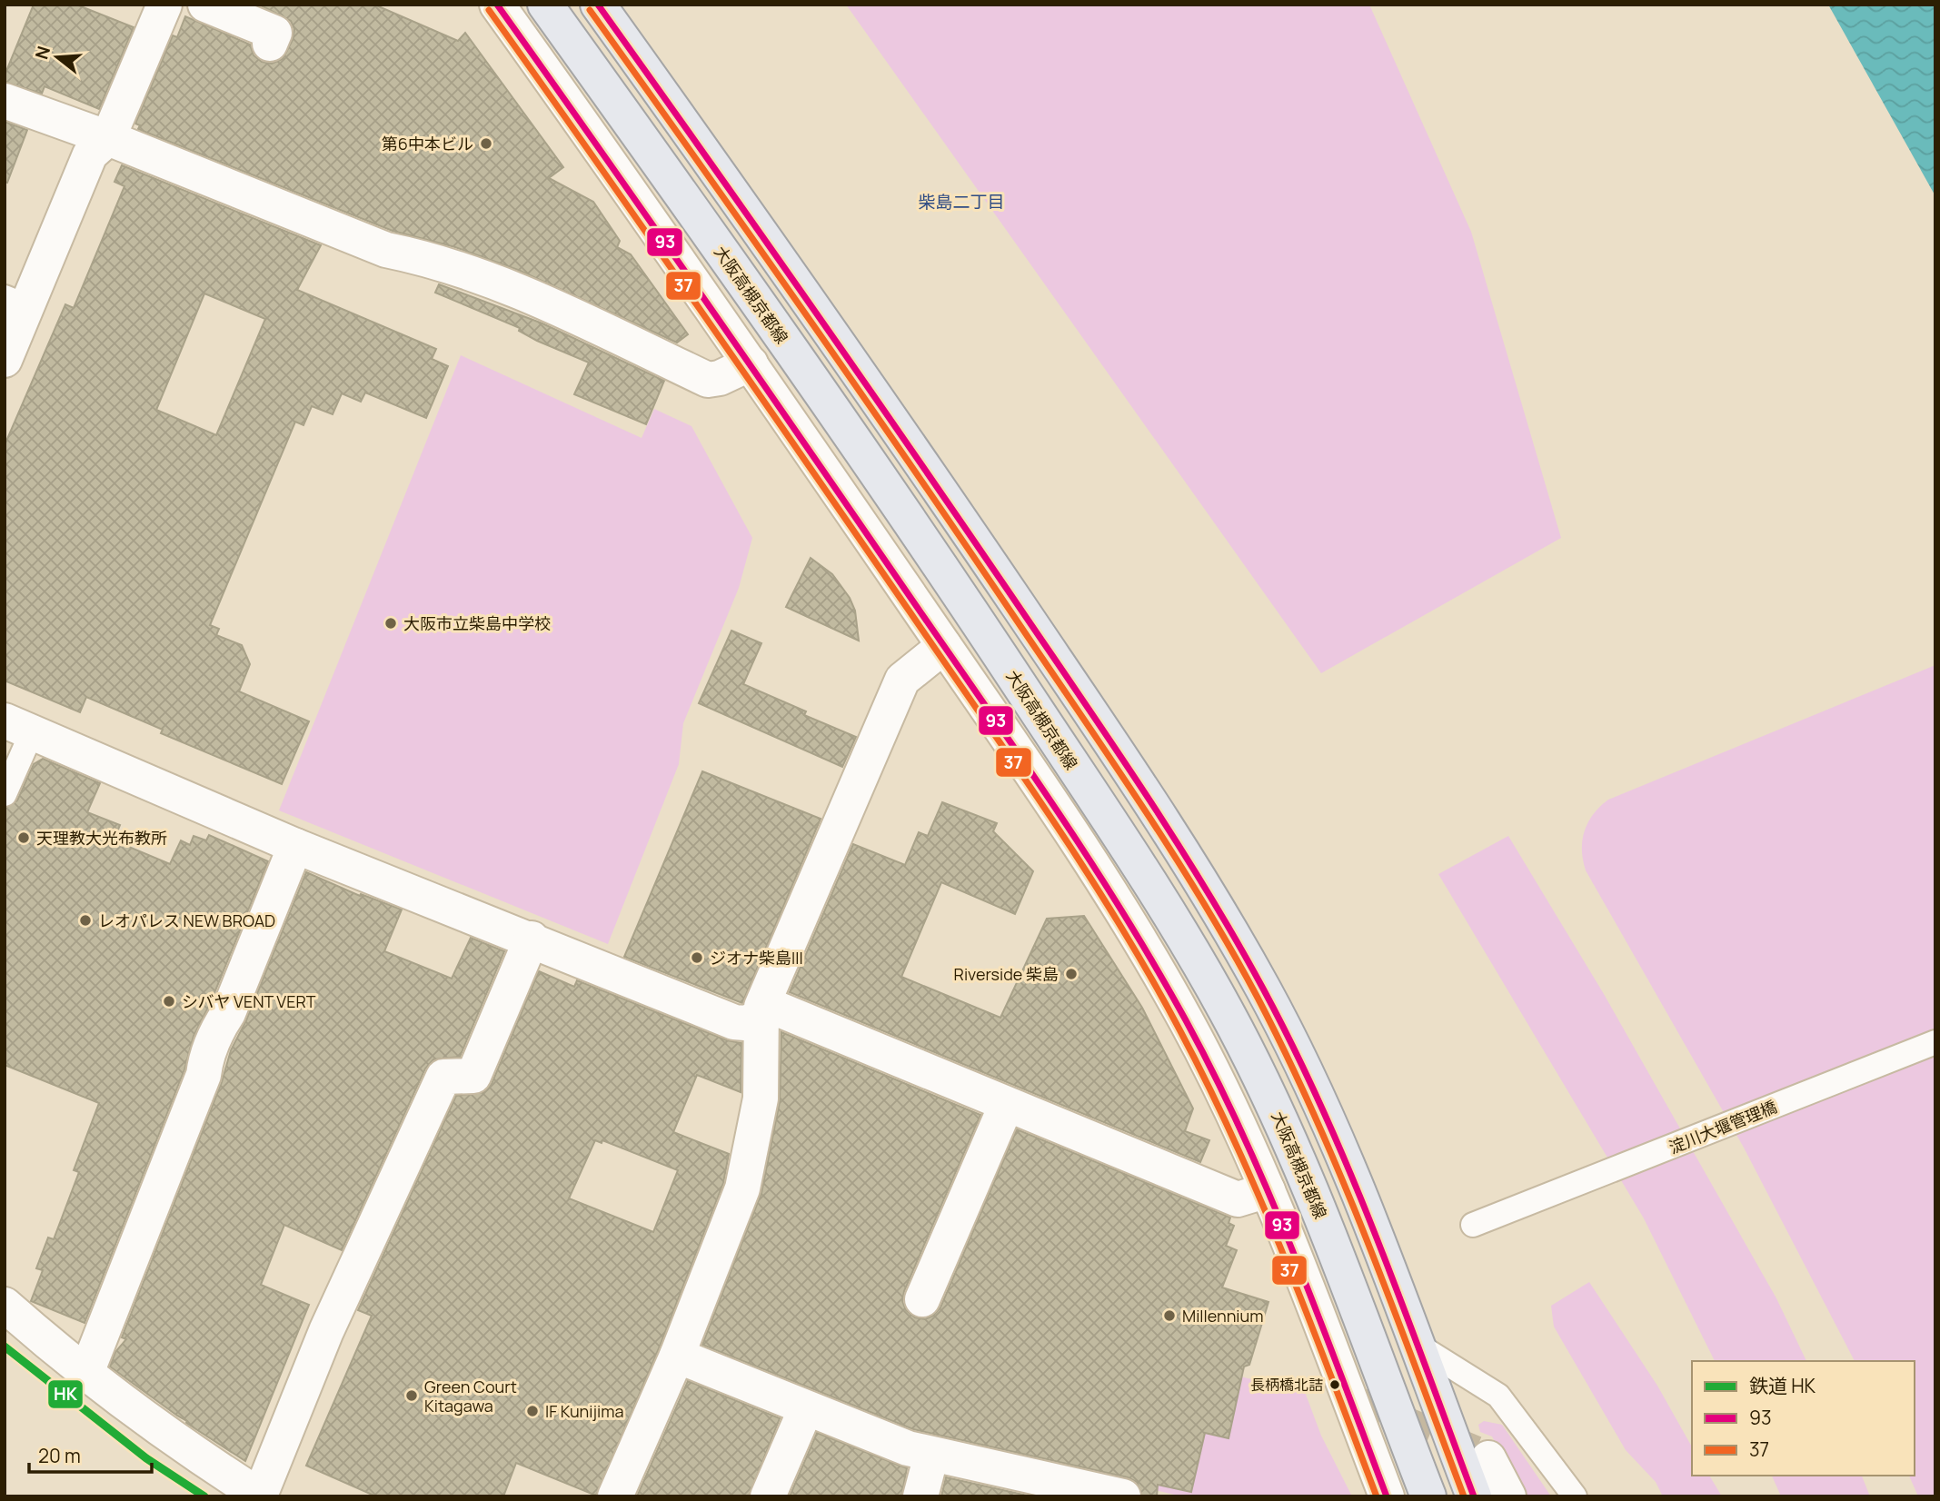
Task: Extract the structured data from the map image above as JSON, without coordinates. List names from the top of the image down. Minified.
{"streets":{"main road":["大阪高槻京都線"],"lane":["淀川大堰管理橋"]},"districts":["柴島二丁目"],"places":["第6中本ビル","大阪市立柴島中学校","天理教大光布教所","レオパレス NEW BROAD","ジオナ柴島III","Riverside 柴島","シバヤ VENT VERT","Millennium","長柄橋北詰","Green Court Kitagawa","IF Kunijima"],"lines":["transit line 93","transit line 37","rail line HK"],"legend":["鉄道 HK","93","37"],"scale_bar":"20 m","north":"left"}
